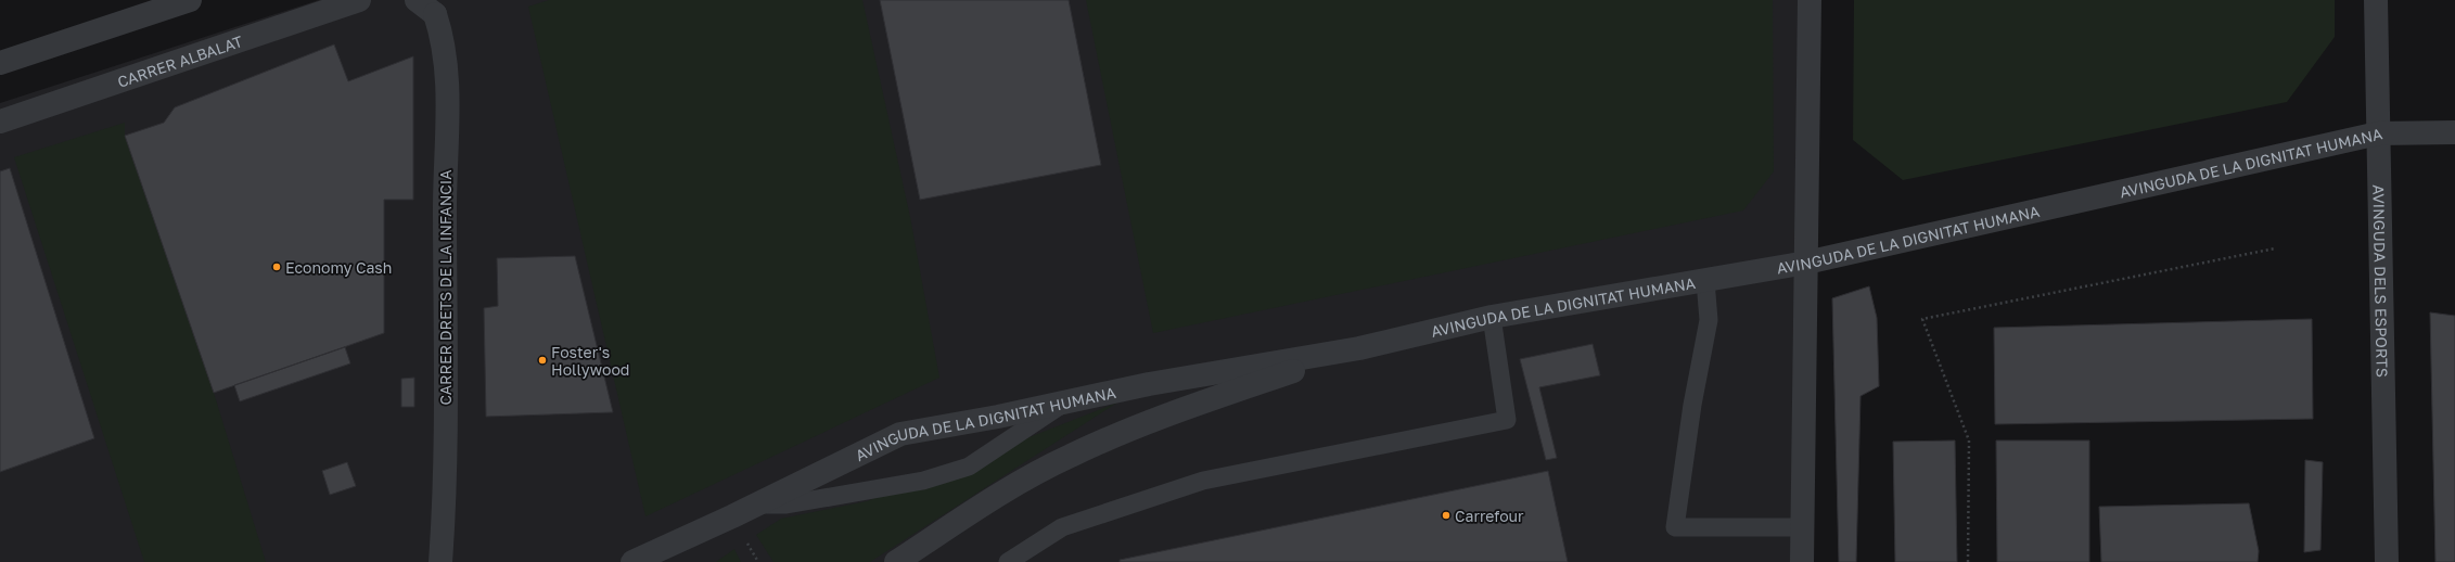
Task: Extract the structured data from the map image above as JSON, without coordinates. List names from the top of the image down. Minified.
{"streets":{"street":["CARRER ALBALAT","AVINGUDA DE LA DIGNITAT HUMANA","AVINGUDA DELS ESPORTS","CARRER DRETS DE LA INFANCIA"]},"crossings":[["AVINGUDA DE LA DIGNITAT HUMANA","AVINGUDA DELS ESPORTS"]],"places":["Economy Cash","Foster's Hollywood","Carrefour"]}
